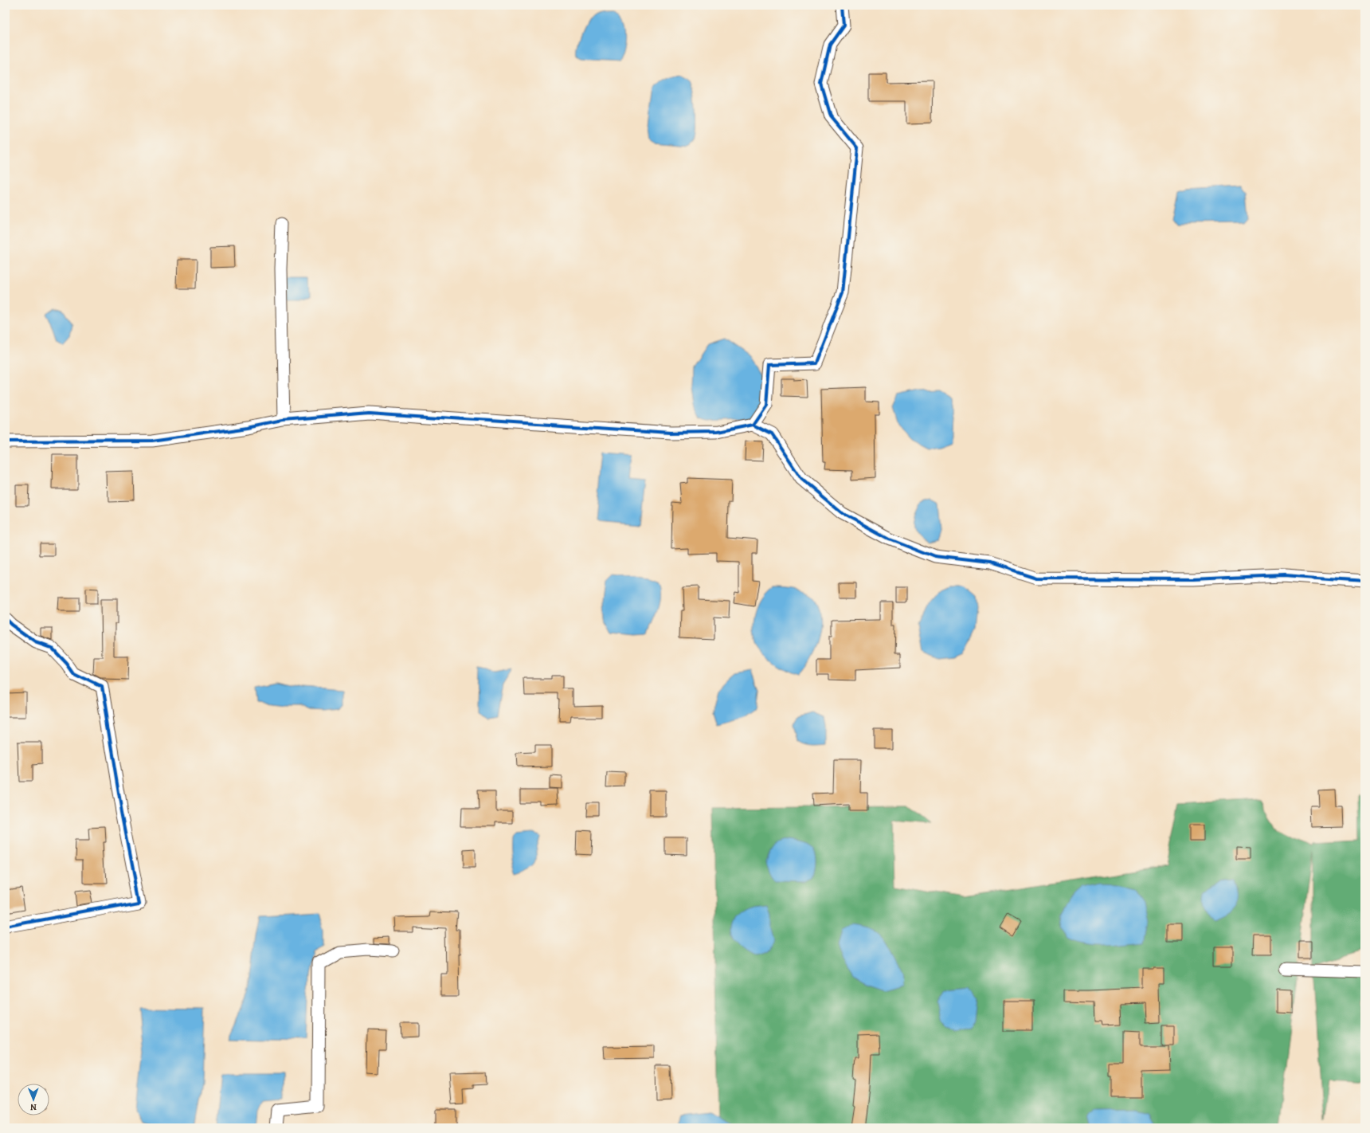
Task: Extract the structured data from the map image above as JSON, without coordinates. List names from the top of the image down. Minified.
{"north":"bottom"}
